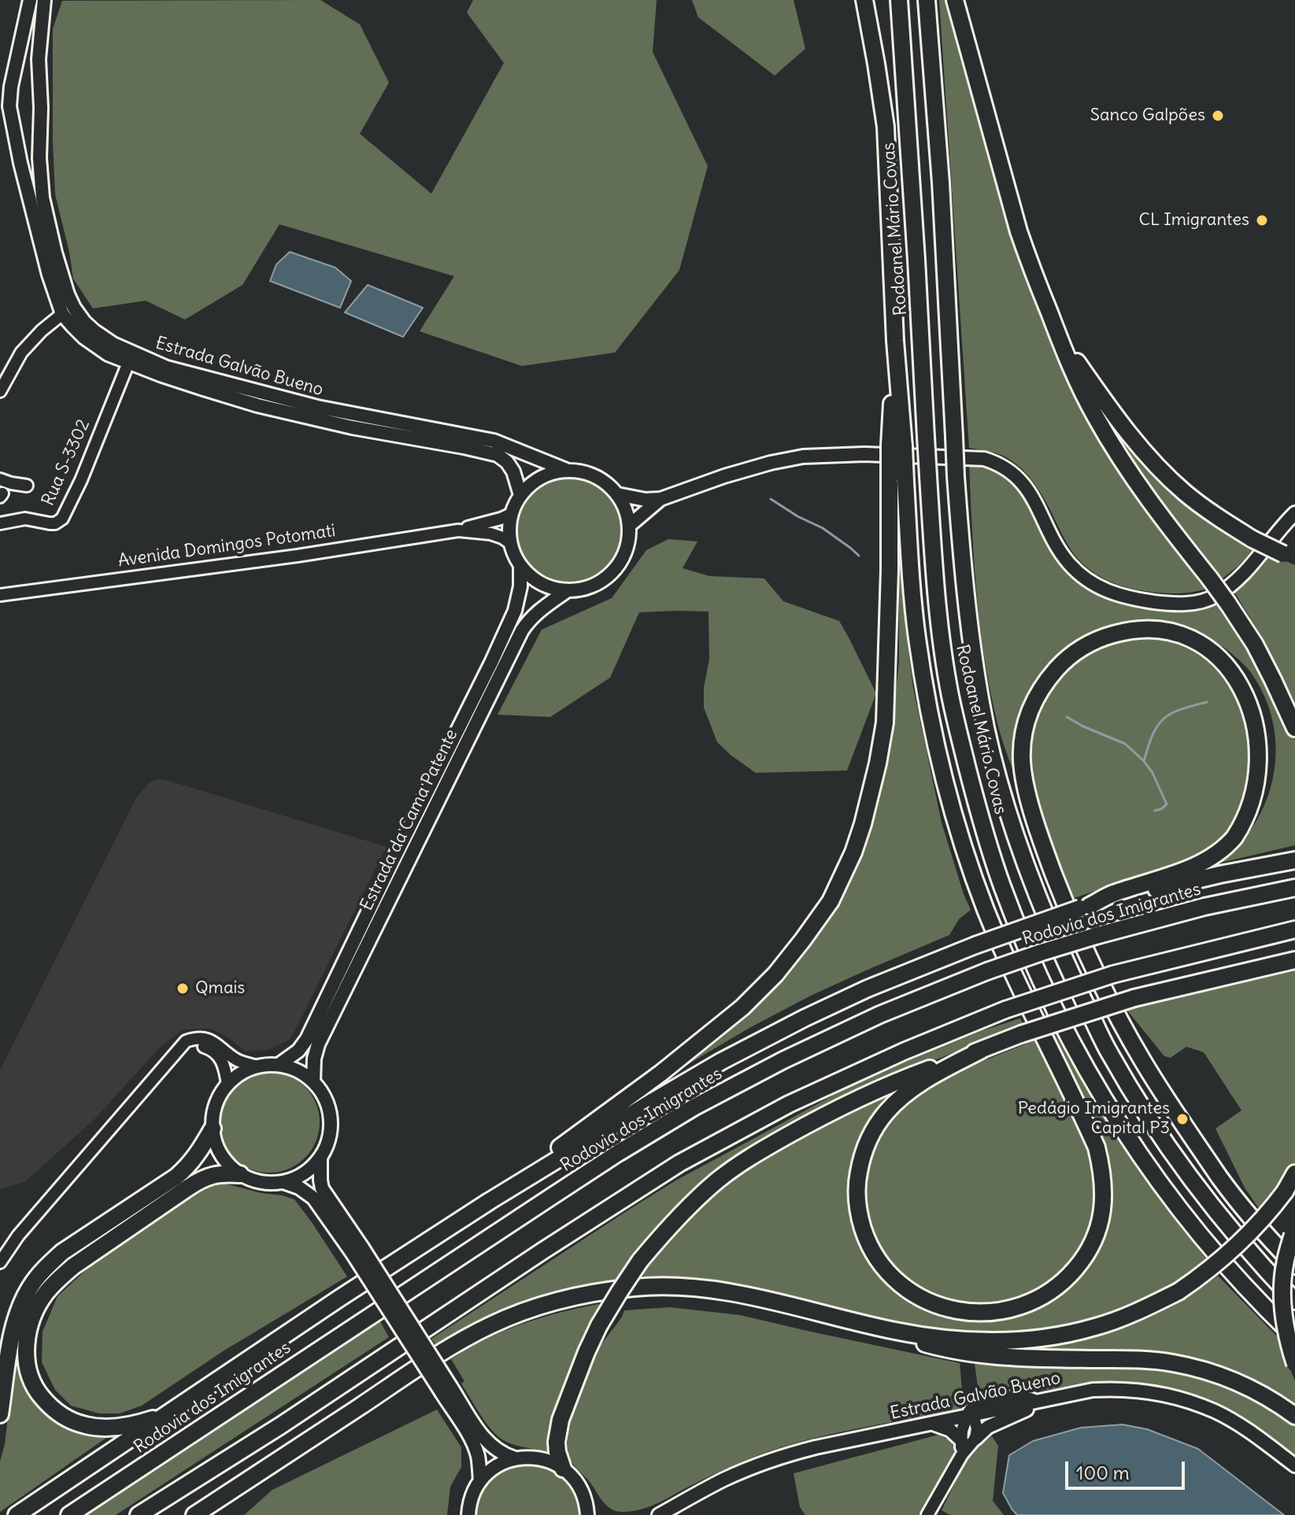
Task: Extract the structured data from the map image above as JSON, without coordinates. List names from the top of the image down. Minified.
{"streets":{"highway":["Rodoanel Mário Covas","Rodovia dos Imigrantes"],"main road":["Estrada Galvão Bueno","Estrada da Cama Patente"],"street":["Rua S-3302","Avenida Domingos Potomati"]},"crossings":[["Estrada Galvão Bueno","Rua S-3302"],["Estrada Galvão Bueno","Avenida Domingos Potomati"],["Estrada Galvão Bueno","Estrada da Cama Patente"],["Avenida Domingos Potomati","Estrada da Cama Patente"]],"places":["Sanco Galpões","CL Imigrantes","Qmais","Pedágio Imigrantes Capital P3"],"scale_bar":"100 m"}
